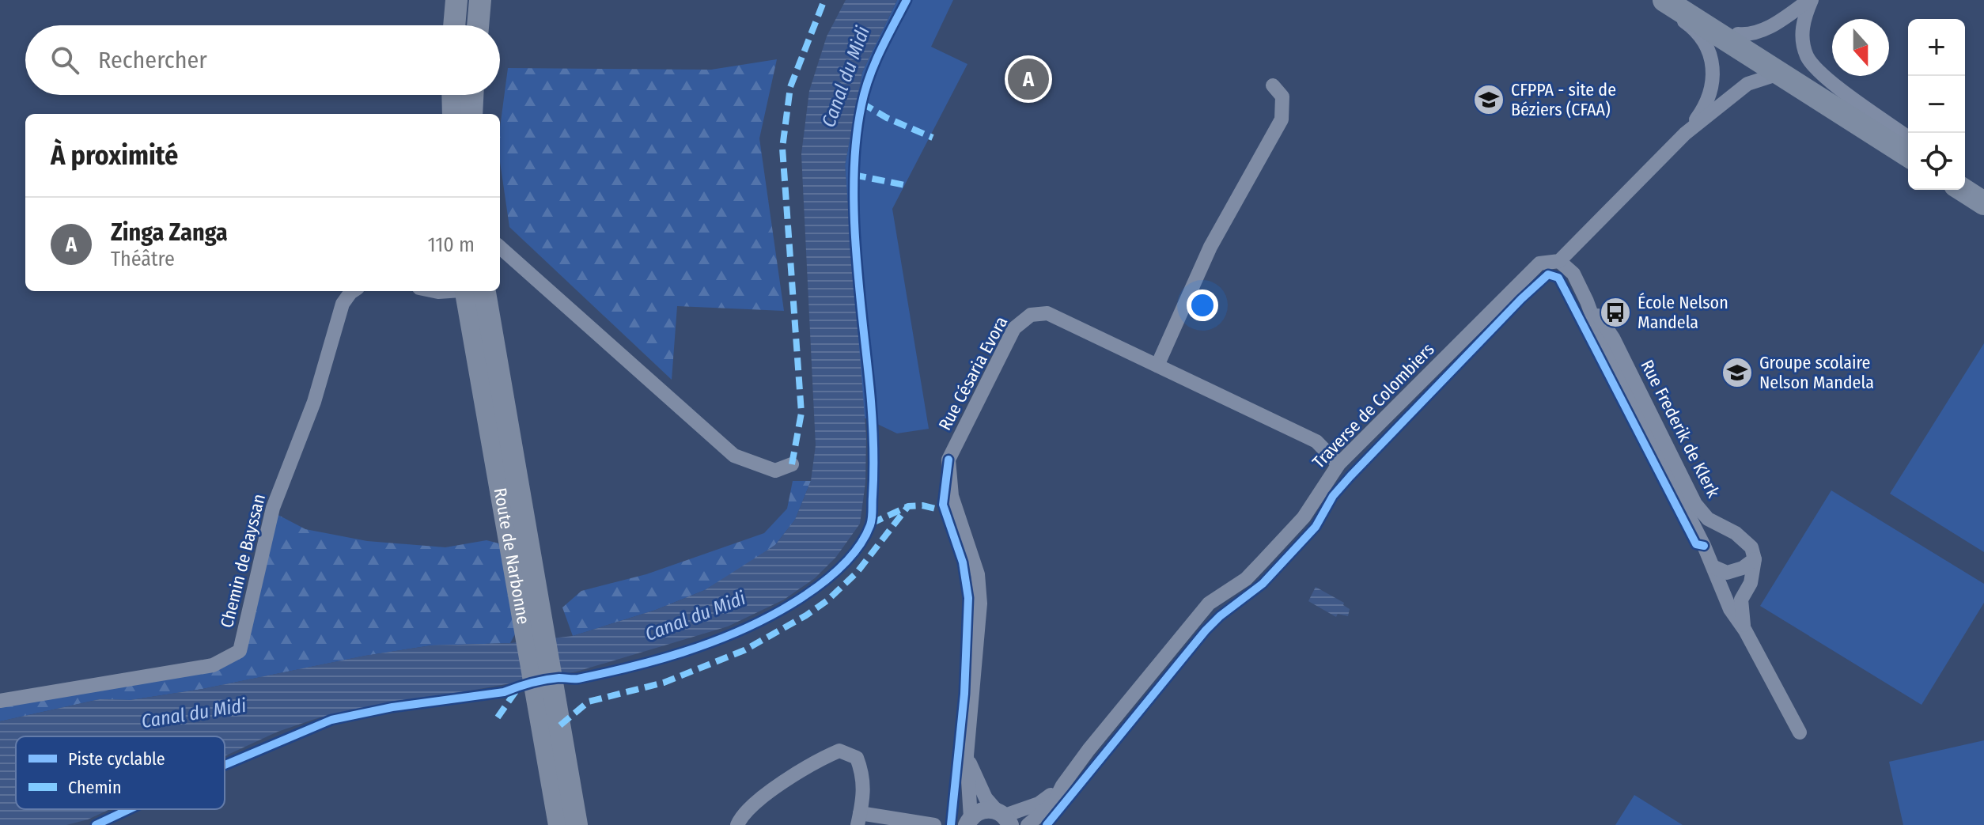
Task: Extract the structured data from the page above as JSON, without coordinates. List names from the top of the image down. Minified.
{"streets":{"main road":["Route de Narbonne"],"street":["Rue Césaria Evora","Traverse de Colombiers","Rue Frederik de Klerk","Chemin de Bayssan"]},"crossings":[["Rue Césaria Evora","Traverse de Colombiers"],["Traverse de Colombiers","Rue Frederik de Klerk"]],"water":["Canal du Midi"],"places":{"school or university":["CFPPA - site de Béziers (CFAA)","Groupe scolaire Nelson Mandela"],"bus stop":["École Nelson Mandela"]},"legend":["Piste cyclable","Chemin"],"north":"bottom","page":{"map_buttons":["+","−"],"search":"Rechercher","pins":"A","heading":"À proximité","list":[{"mark":"A","name":"Zinga Zanga","note":"Théâtre","value":"110 m"}]}}
